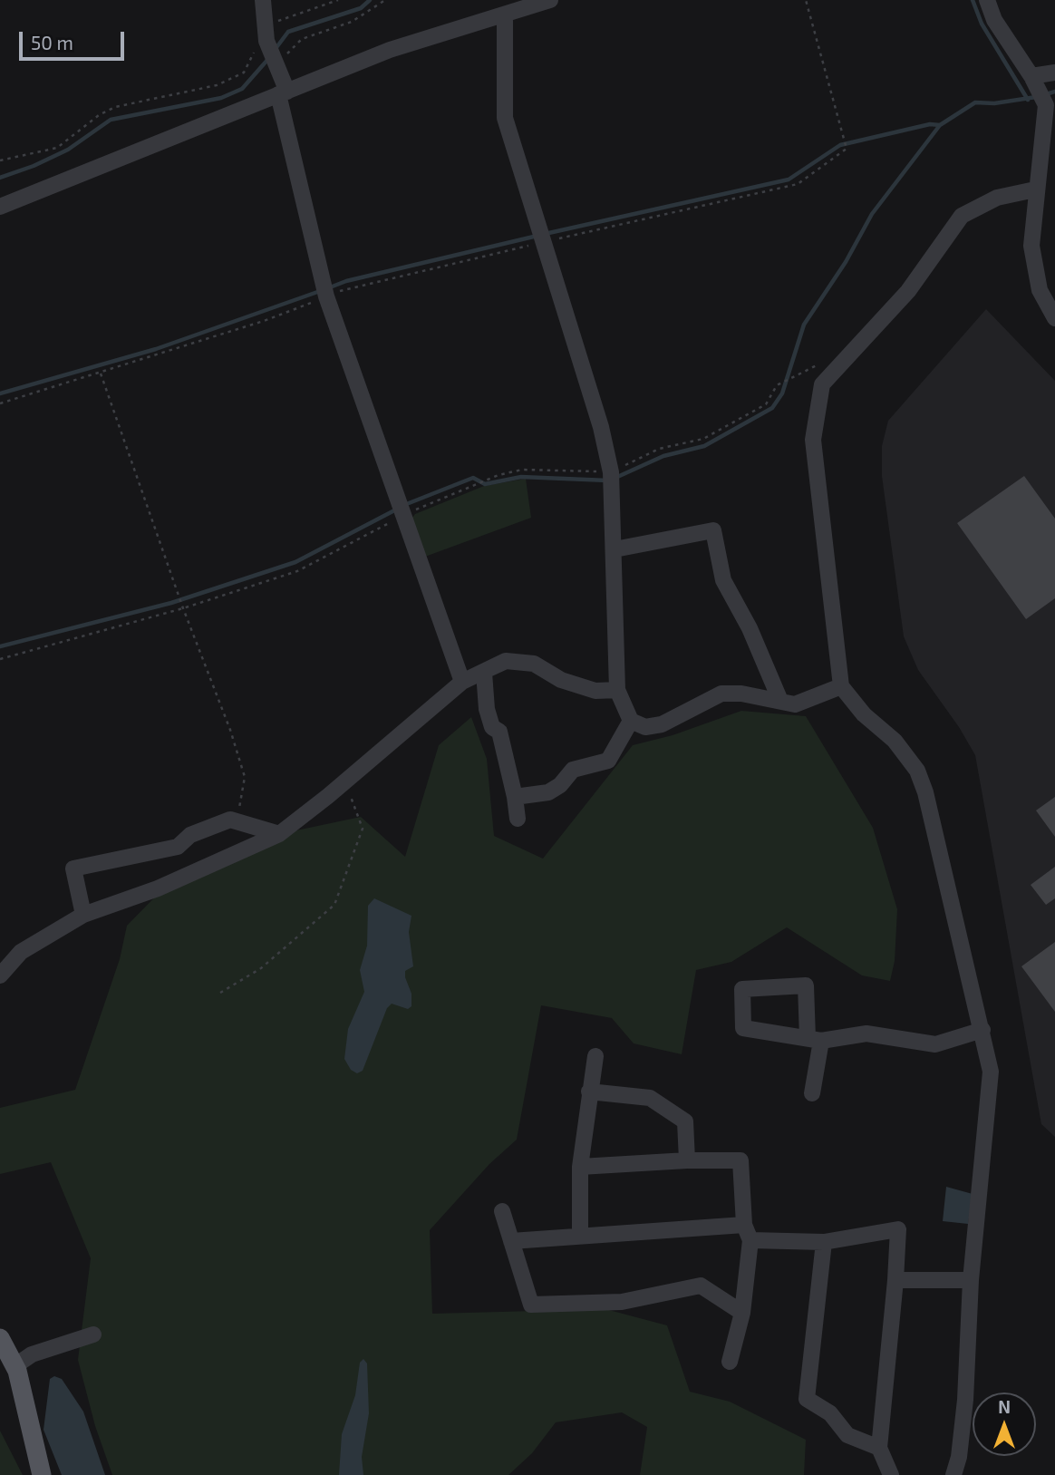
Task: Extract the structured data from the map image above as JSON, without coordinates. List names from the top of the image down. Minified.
{"scale_bar":"50 m","north":"top"}
